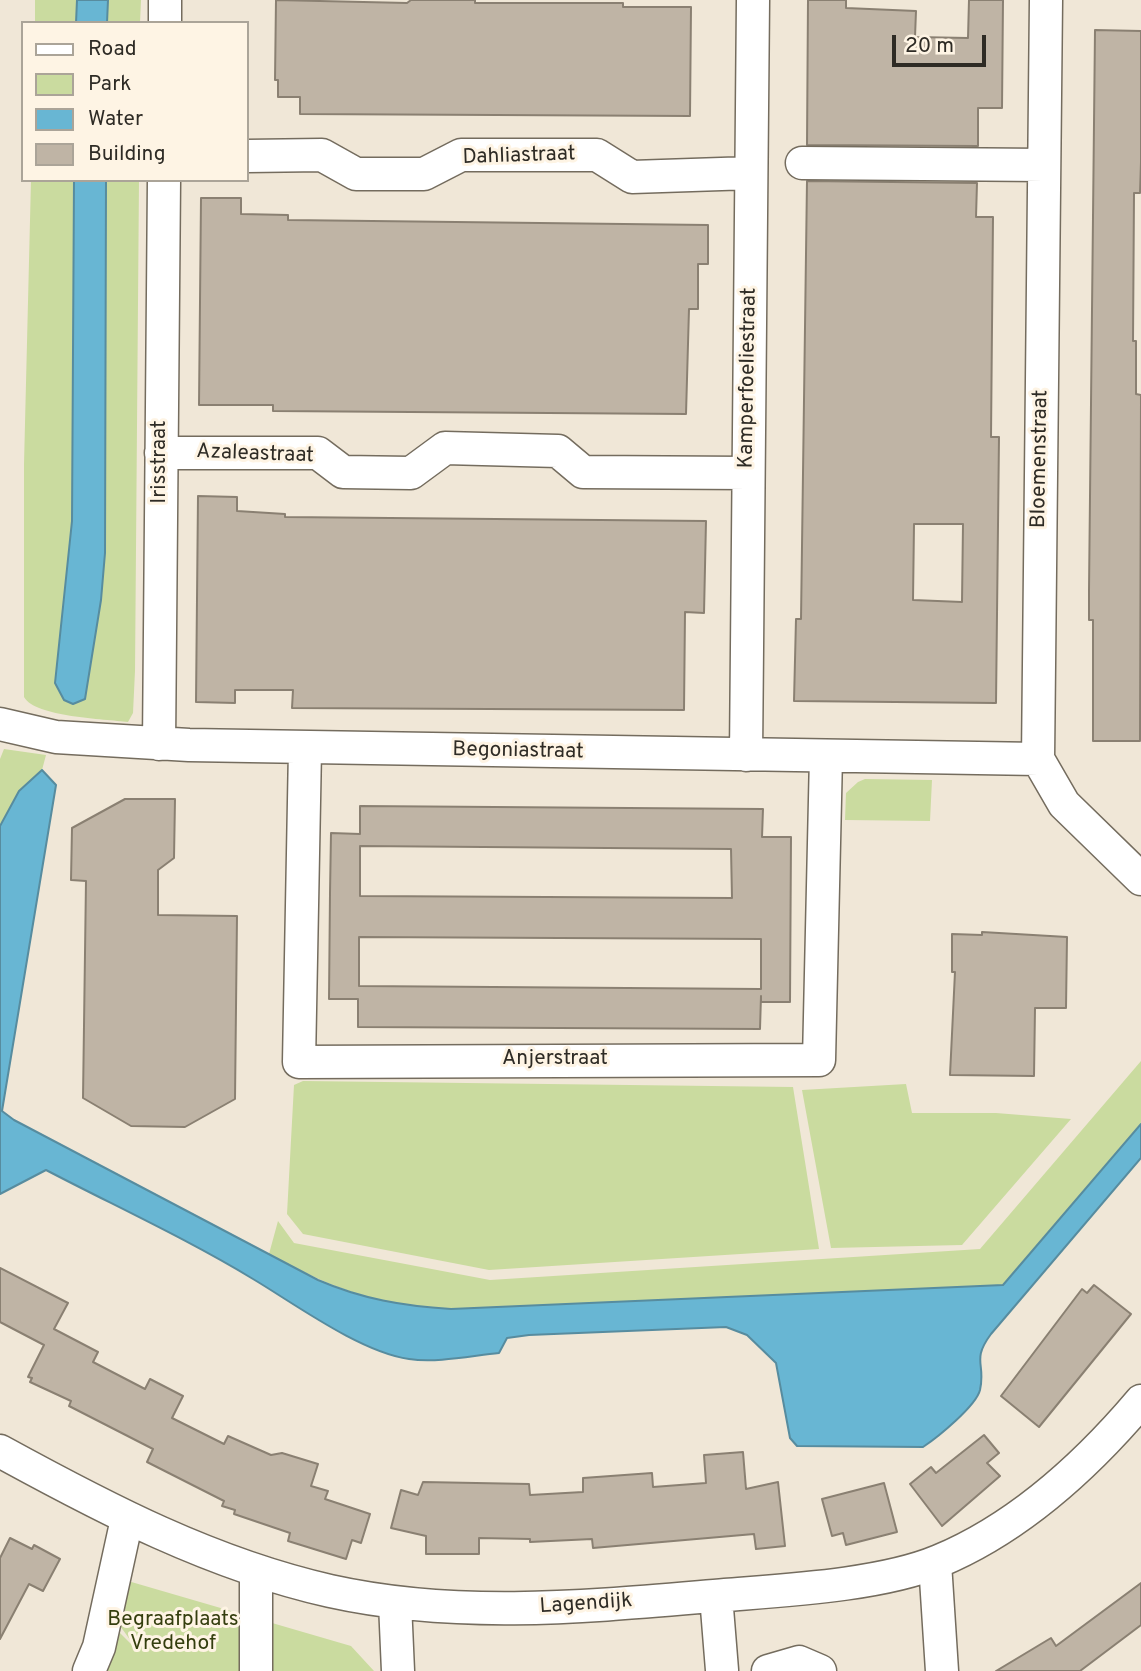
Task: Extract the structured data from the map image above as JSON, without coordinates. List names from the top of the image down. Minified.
{"streets":{"street":["Dahliastraat","Kamperfoeliestraat","Azaleastraat","Bloemenstraat","Irisstraat","Begoniastraat","Anjerstraat","Lagendijk"]},"crossings":[["Dahliastraat","Kamperfoeliestraat"],["Kamperfoeliestraat","Azaleastraat"],["Kamperfoeliestraat","Begoniastraat"],["Azaleastraat","Irisstraat"],["Bloemenstraat","Begoniastraat"],["Irisstraat","Begoniastraat"],["Begoniastraat","Anjerstraat"]],"parks":["Begraafplaats Vredehof"],"legend":["Road","Park","Water","Building"],"scale_bar":"20 m"}
